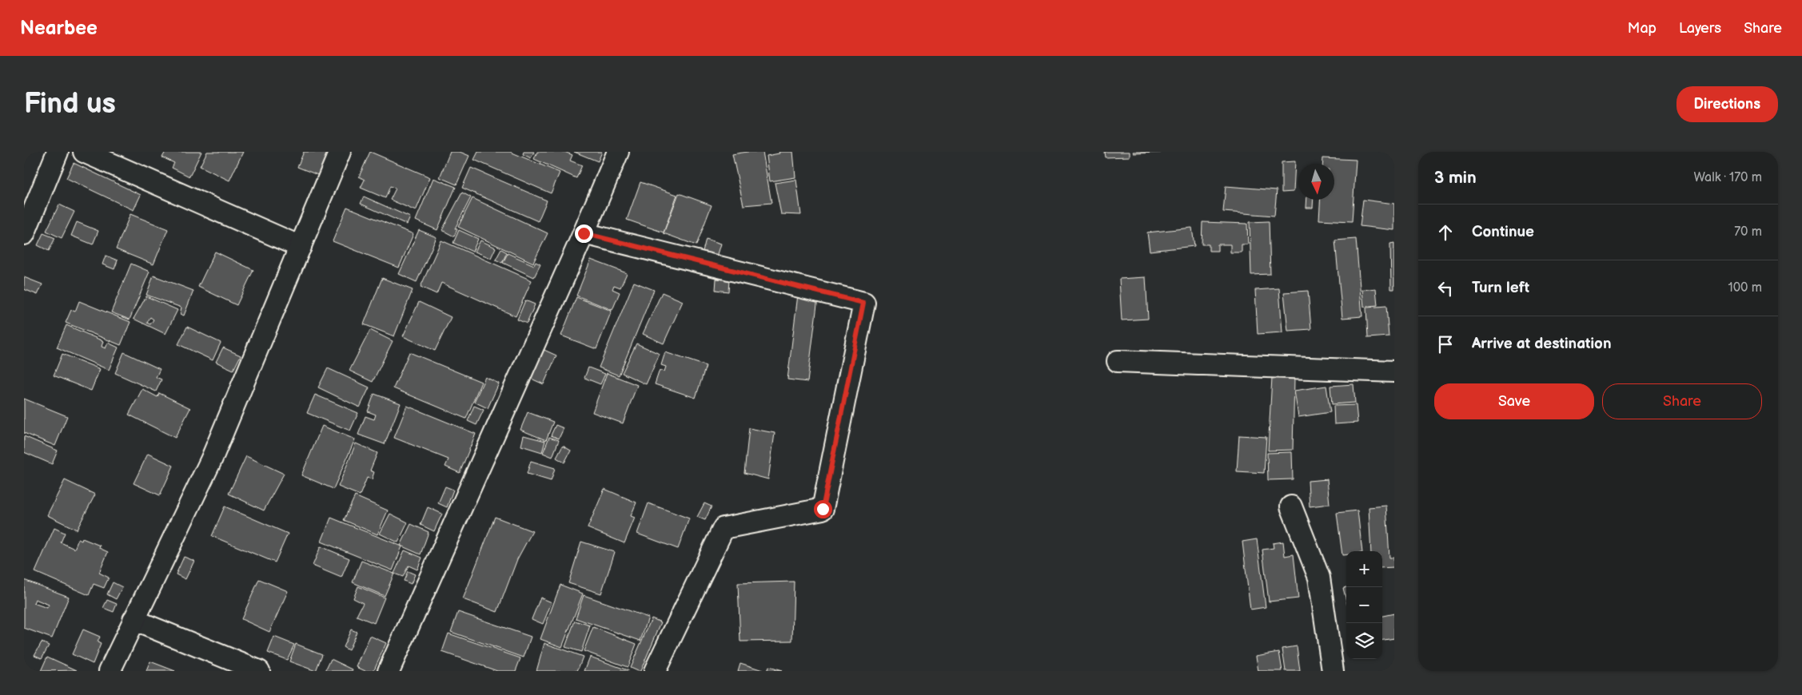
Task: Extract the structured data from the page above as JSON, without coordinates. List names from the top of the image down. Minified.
{"north":"bottom","page":{"header":"Nearbee","nav":["Map","Layers","Share"],"buttons":["Directions",["Save","Share"]],"title":"Find us","heading":["3 min","Walk · 170 m"],"list":[["Continue","70 m"],["Turn left","100 m"],"Arrive at destination"],"map_buttons":["+","−"]}}
